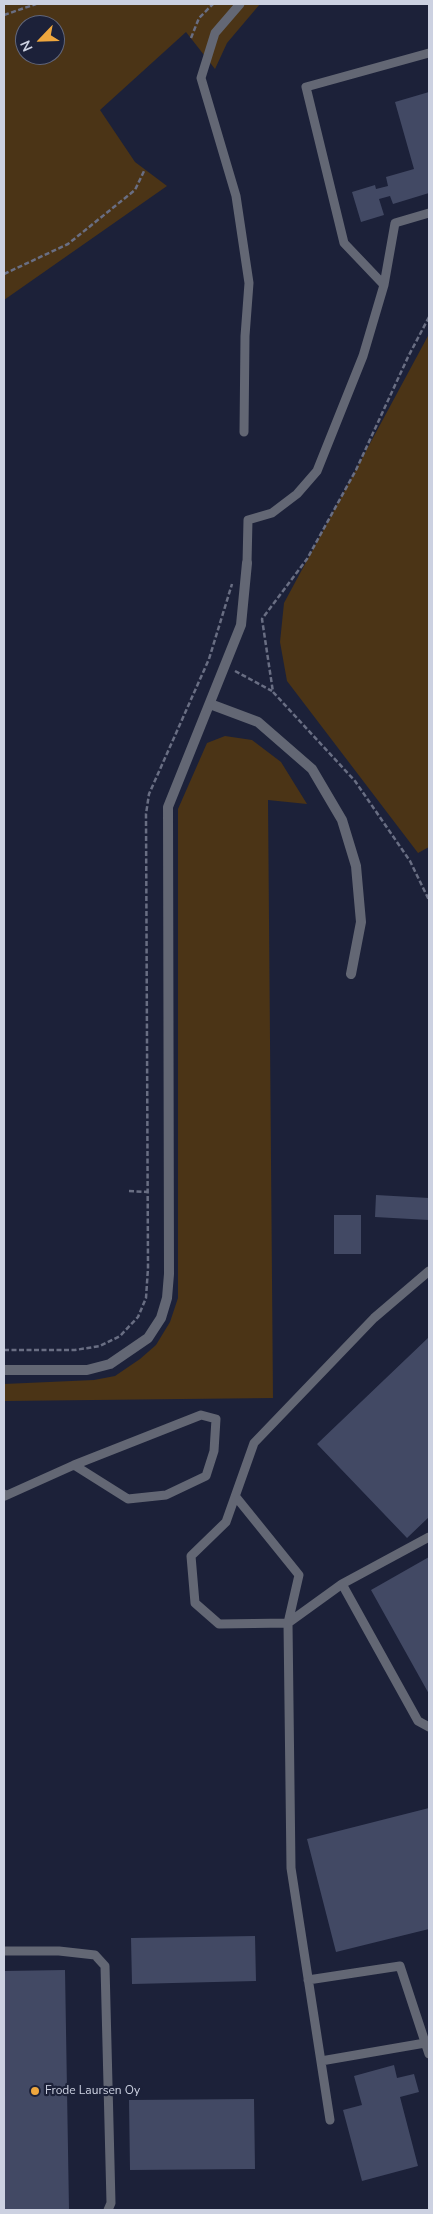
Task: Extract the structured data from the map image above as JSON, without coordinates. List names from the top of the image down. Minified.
{"places":["Frode Laursen Oy"],"north":"bottom left"}
